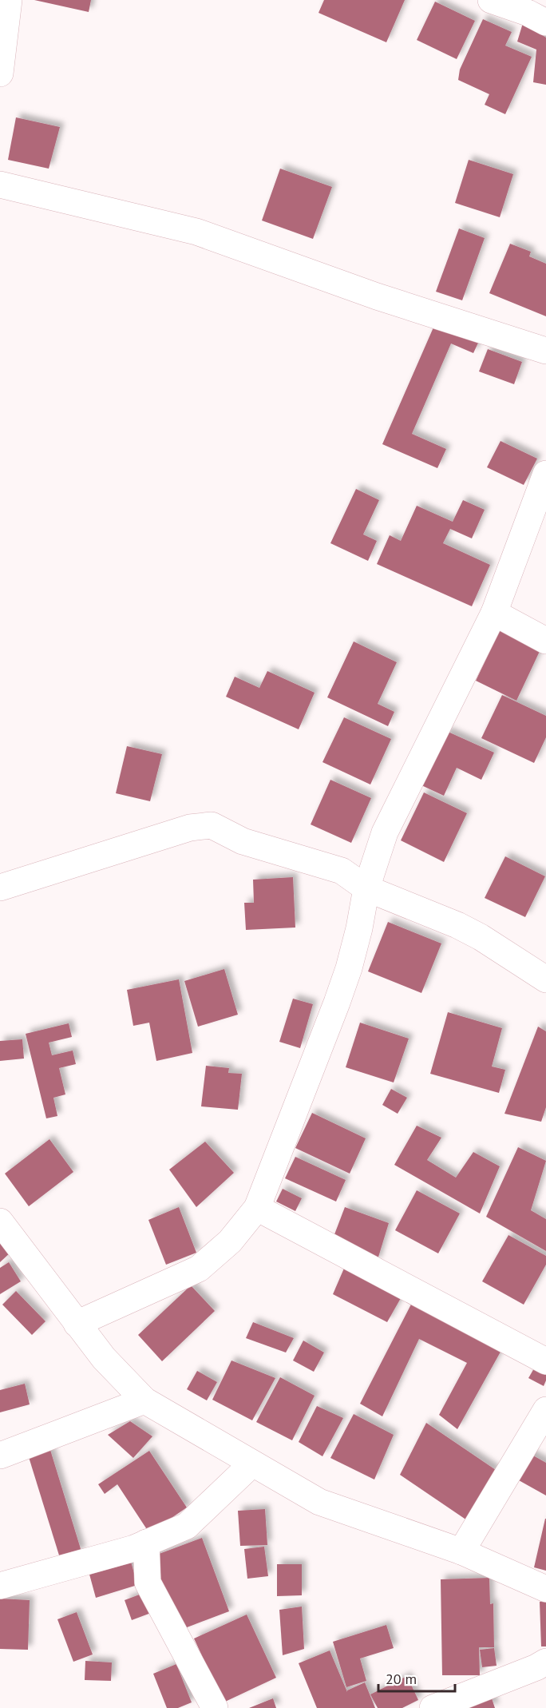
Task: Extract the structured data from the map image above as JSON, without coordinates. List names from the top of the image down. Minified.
{"scale_bar":"20 m"}
